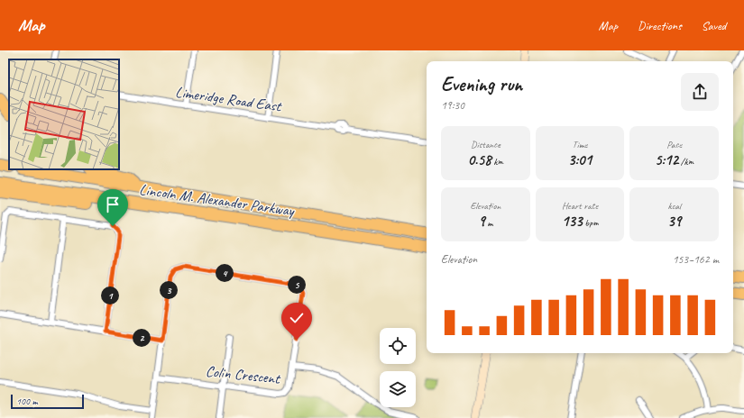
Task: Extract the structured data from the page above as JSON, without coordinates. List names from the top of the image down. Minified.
{"streets":{"highway":["Lincoln M. Alexander Parkway"],"street":["Limeridge Road East","Colin Crescent"]},"scale_bar":"100 m","page":{"header":"Map","nav":["Map","Directions","Saved"],"heading":["Evening run","19:30"],"stats":[["Distance","0.58 km"],["Time","3:01"],["Pace","5:12 /km"],["Elevation","9 m"],["Heart rate","133 bpm"],["kcal","39"]],"chart":["Elevation","153–162 m"],"pins":["4","5","3","1","2"],"scale":"100 m"}}
